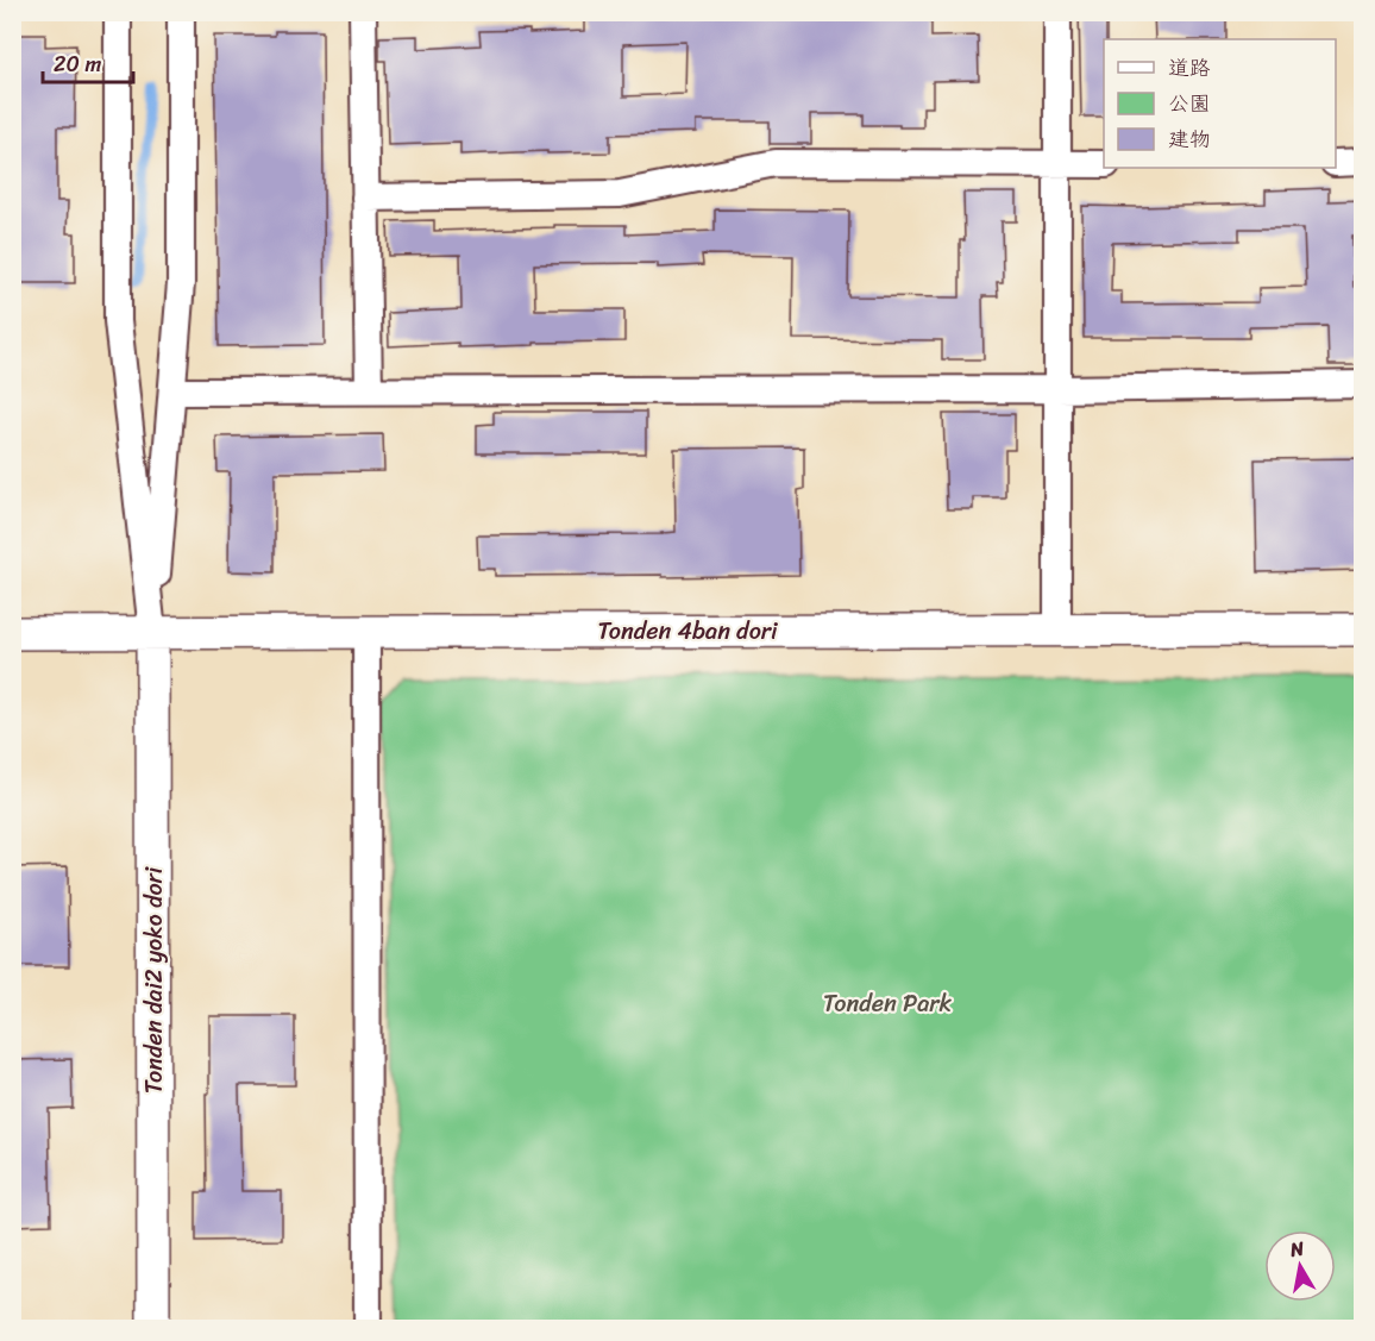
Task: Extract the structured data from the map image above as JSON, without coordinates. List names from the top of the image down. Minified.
{"streets":{"street":["Tonden 4ban dori","Tonden dai2 yoko dori"]},"crossings":[["Tonden 4ban dori","Tonden dai2 yoko dori"]],"parks":["Tonden Park"],"legend":["道路","公園","建物"],"scale_bar":"20 m","north":"top"}
